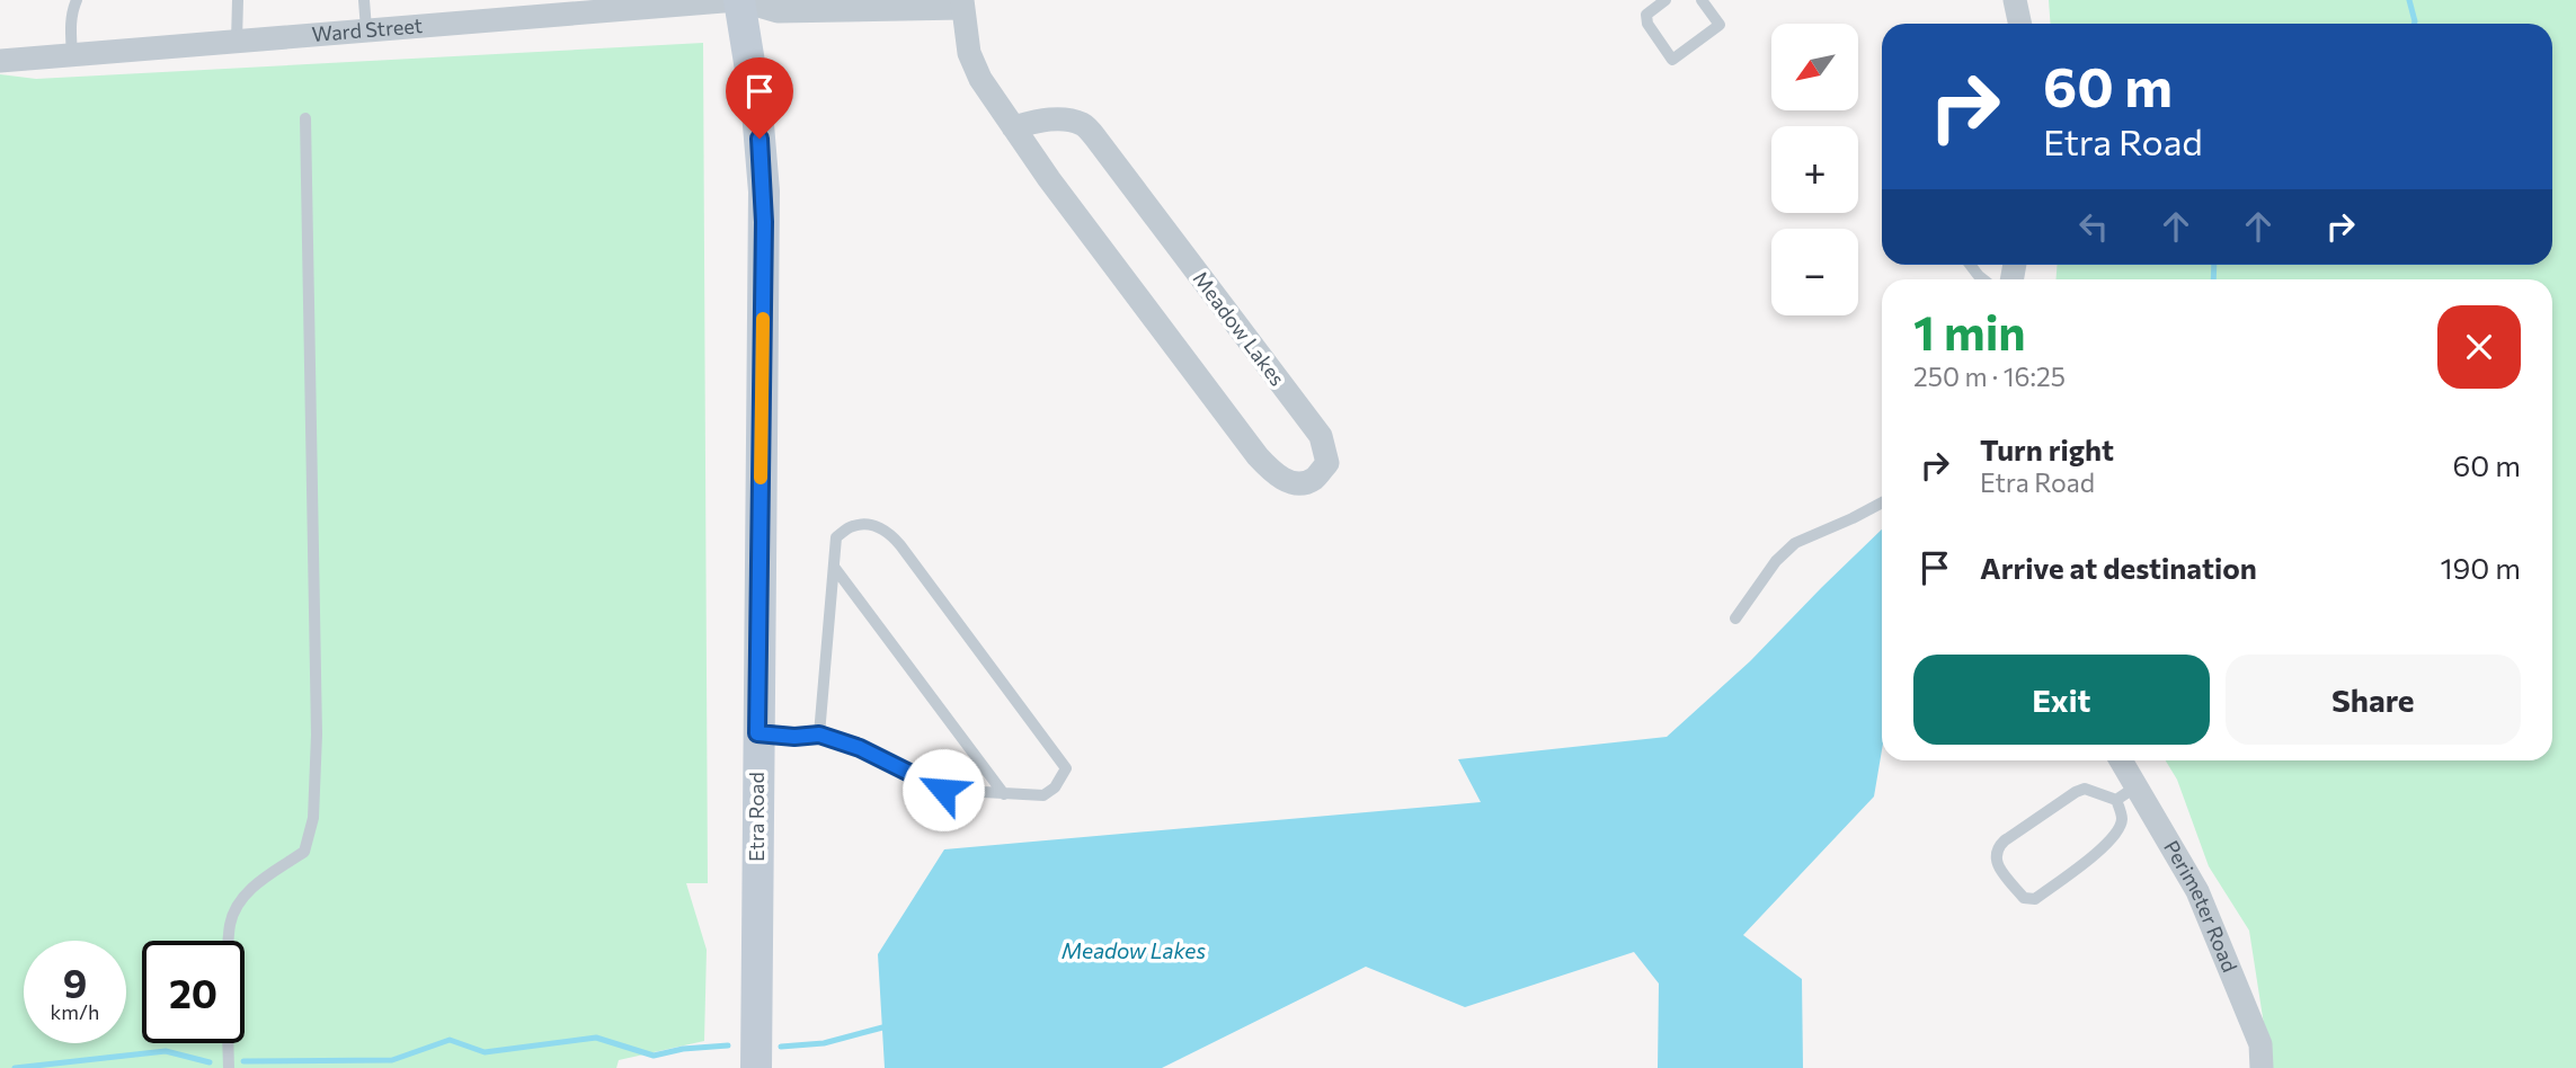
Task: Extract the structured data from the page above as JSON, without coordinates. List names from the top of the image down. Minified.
{"streets":{"main road":["Etra Road"],"street":["Ward Street","Meadow Lakes","Perimeter Road"]},"crossings":[["Ward Street","Meadow Lakes"],["Ward Street","Etra Road"],["Meadow Lakes","Etra Road"]],"water":["Meadow Lakes"],"north":"bottom left","page":{"map_buttons":["+","−"],"turn":["60 m","Etra Road"],"heading":["1 min","250 m · 16:25"],"list":[{"name":"Turn right","note":"Etra Road","value":"60 m"},{"name":"Arrive at destination","value":"190 m"}],"buttons":["Exit","Share"],"speed":"9 km/h","limit":"20"}}
